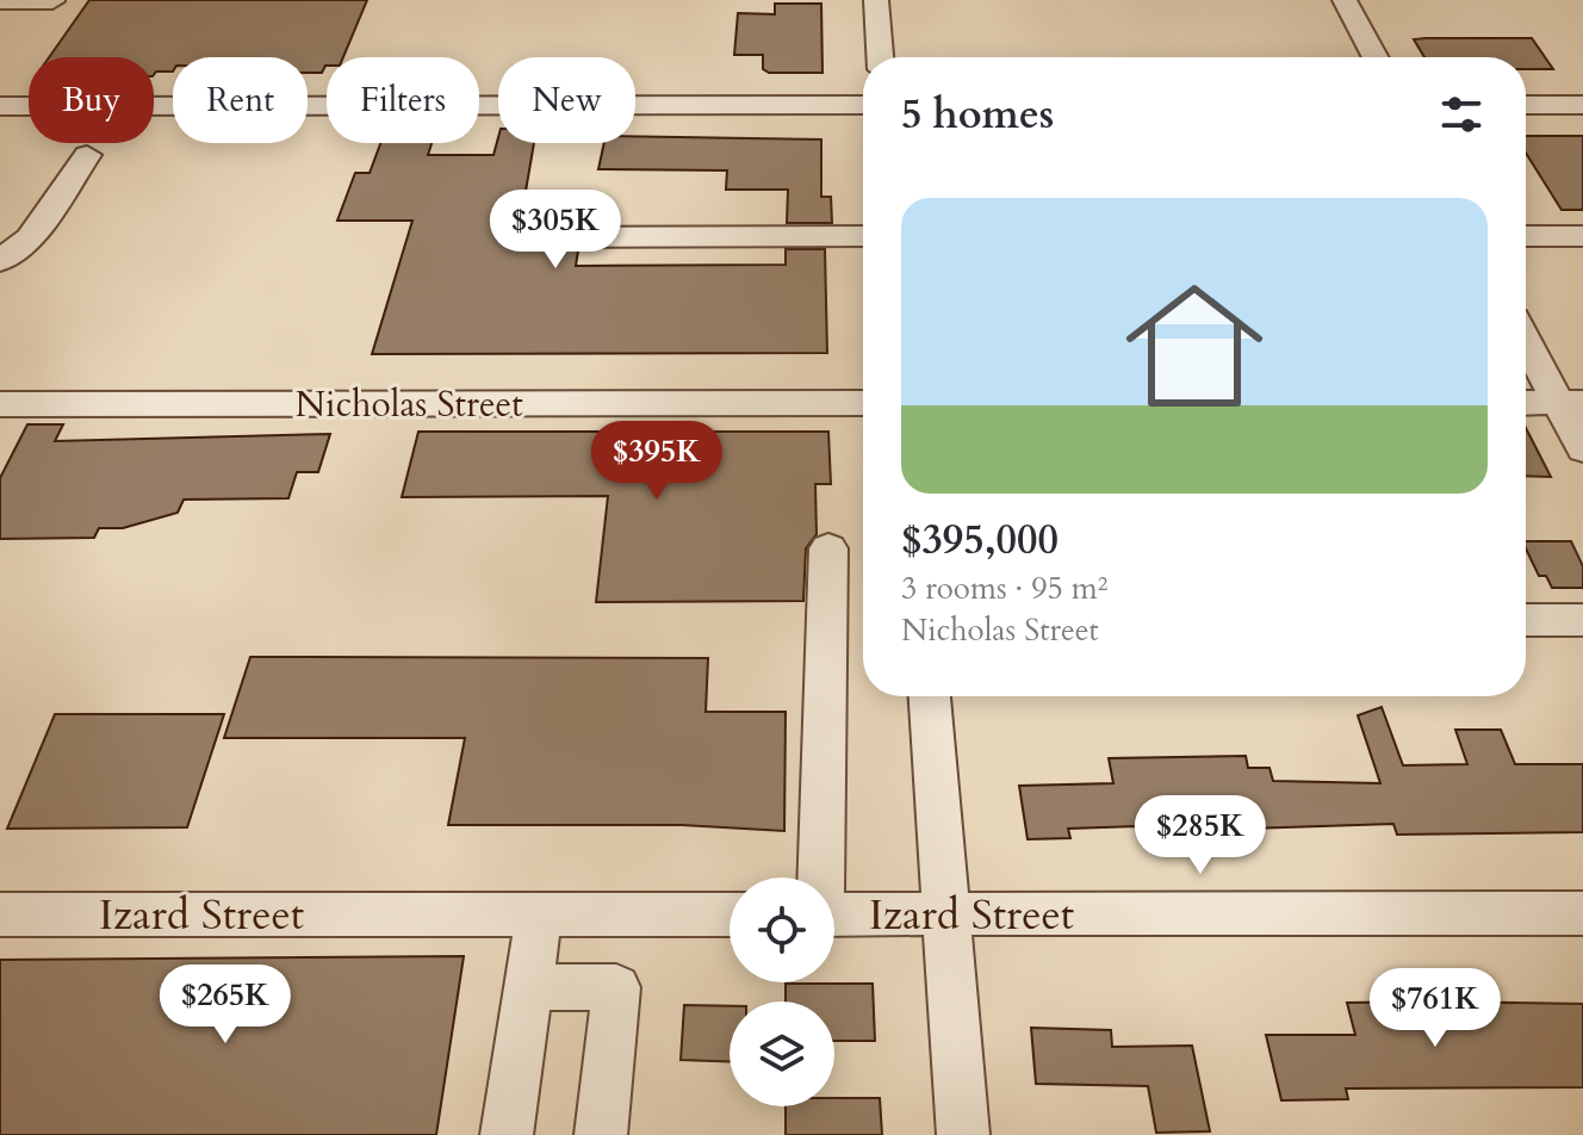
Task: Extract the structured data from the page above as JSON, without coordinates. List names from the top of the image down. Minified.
{"streets":{"street":["Nicholas Street","Izard Street"]},"page":{"chip":["Buy","Rent","Filters","New"],"heading":"5 homes","list":[{"name":"$395,000","note":"3 rooms · 95 m² · Nicholas Street"}],"price":["$305K","$395K","$285K","$265K","$761K"]}}
